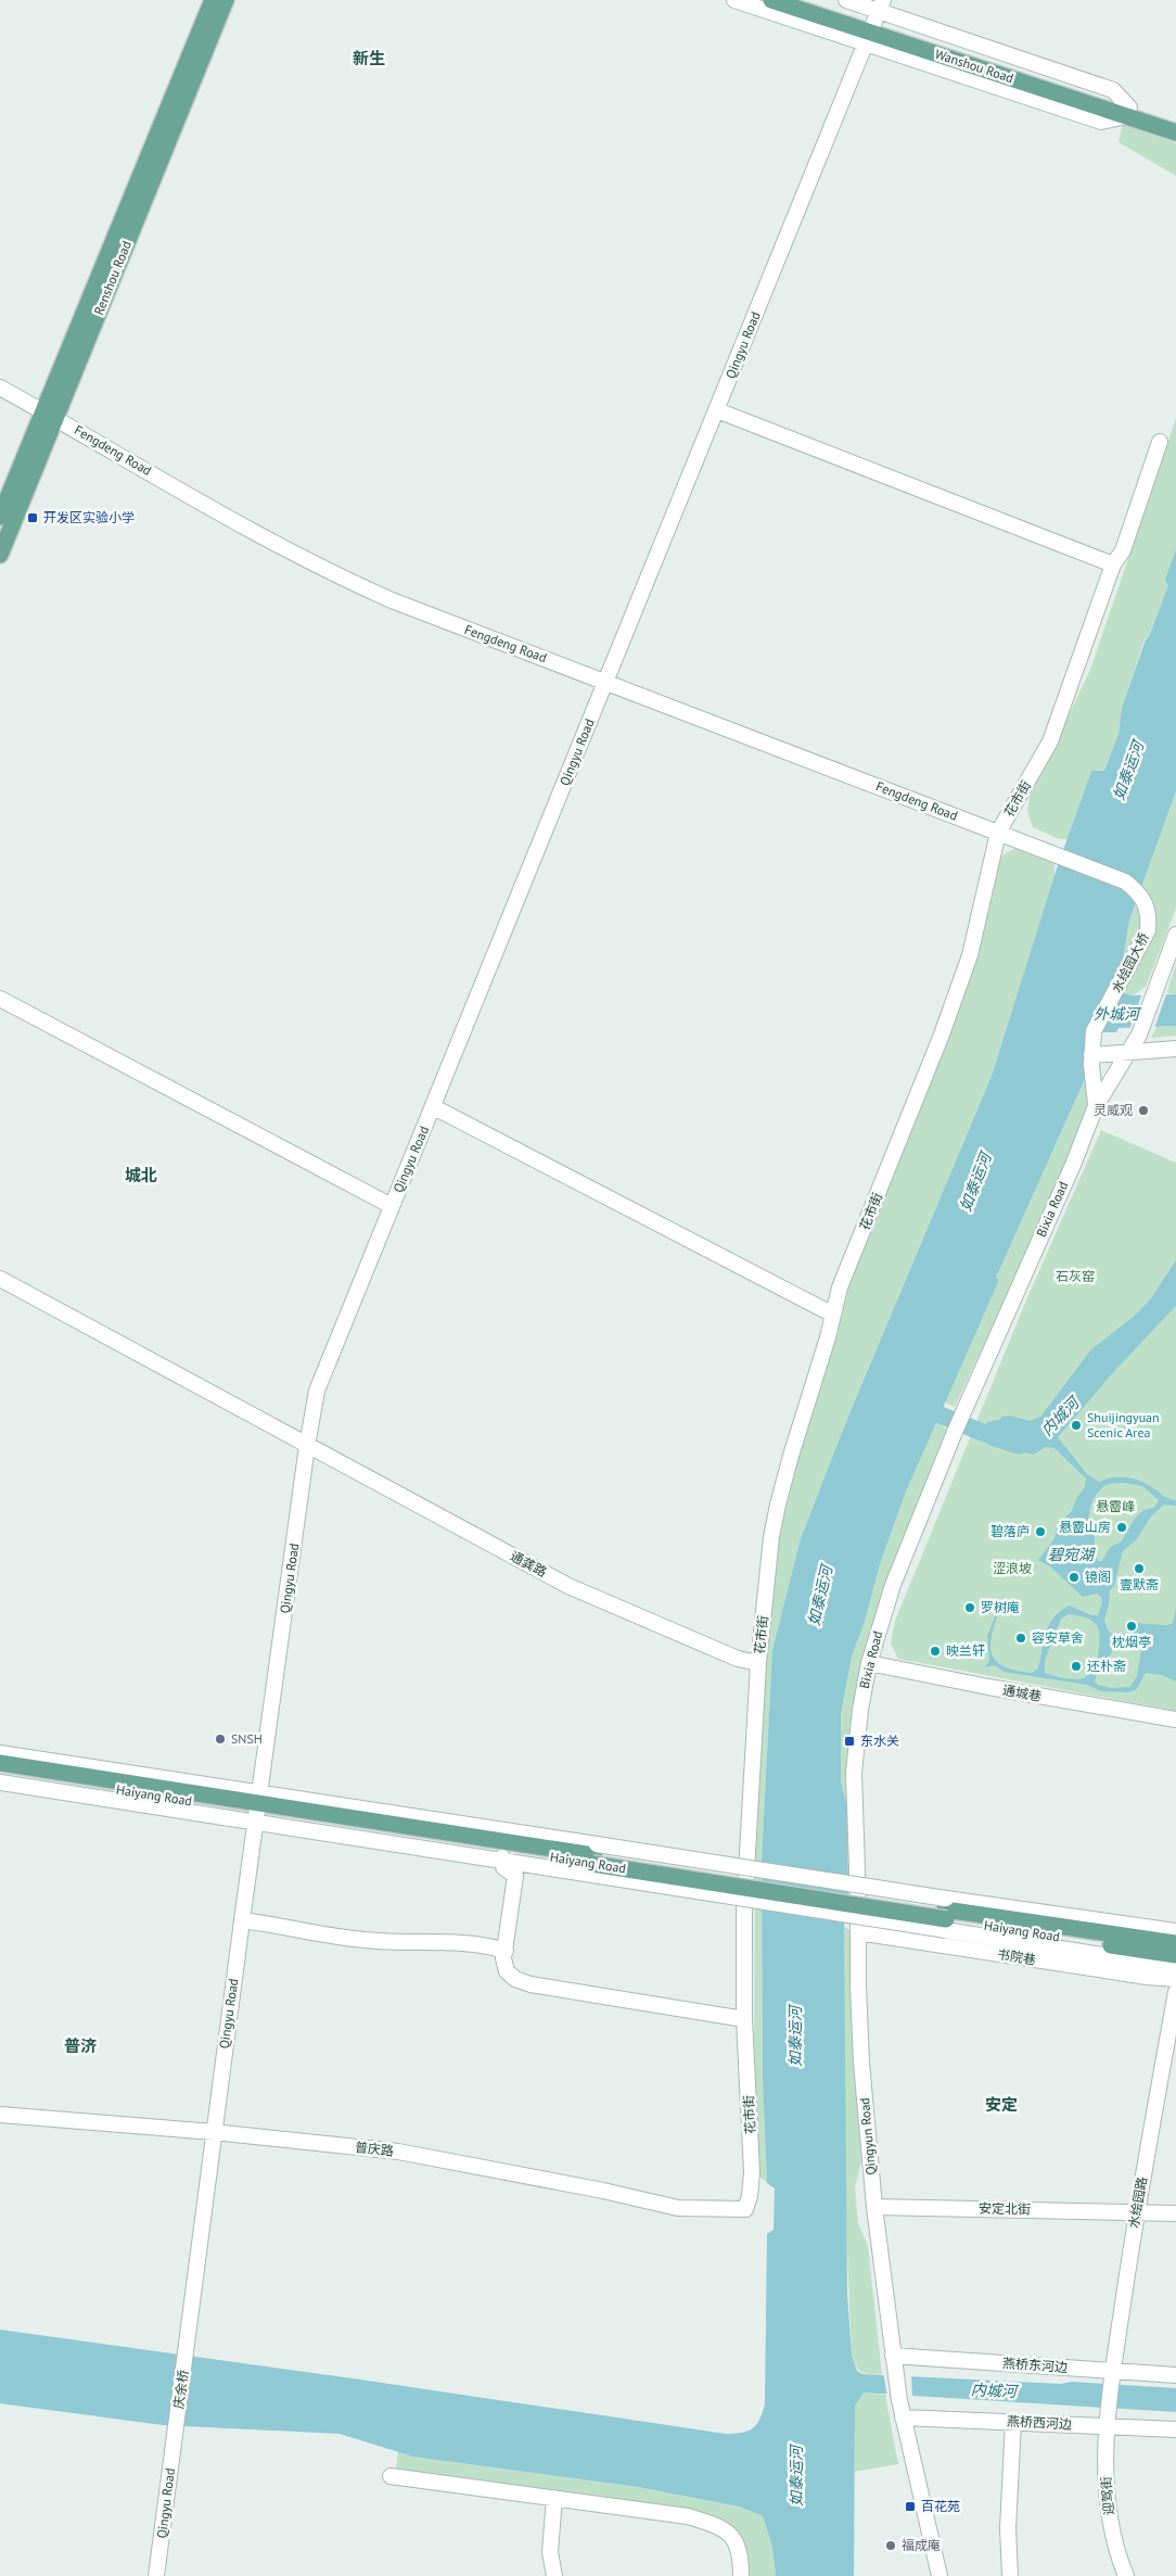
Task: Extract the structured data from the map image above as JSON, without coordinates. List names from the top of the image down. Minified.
{"streets":{"main road":["Wanshou Road","Renshou Road","Haiyang Road"],"street":["Qingyu Road","Fengdeng Road","花市街","水绘园大桥","Bixia Road","通龚路","通城巷","书院巷","Qingyun Road","普庆路","水绘园路","安定北街","燕桥东河边","庆余桥","燕桥西河边","迎驾街"]},"crossings":[["Wanshou Road","Qingyu Road"],["Renshou Road","Fengdeng Road"],["Qingyu Road","Fengdeng Road"],["Qingyu Road","通龚路"],["Qingyu Road","Haiyang Road"],["Qingyu Road","普庆路"],["Qingyu Road","庆余桥"],["Fengdeng Road","花市街"],["Fengdeng Road","水绘园大桥"],["花市街","通龚路"],["花市街","普庆路"],["Bixia Road","通城巷"],["Bixia Road","Qingyun Road"],["书院巷","Qingyun Road"],["Qingyun Road","安定北街"],["Qingyun Road","燕桥东河边"],["Qingyun Road","燕桥西河边"],["水绘园路","安定北街"],["水绘园路","燕桥东河边"],["水绘园路","燕桥西河边"],["水绘园路","迎驾街"],["燕桥西河边","迎驾街"]],"districts":["新生","城北","普济","安定"],"water":["如泰运河","外城河","内城河","碧宛湖"],"parks":["石灰窑","悬霤峰","涩浪坡"],"places":{"transit":["开发区实验小学","东水关","百花苑"],"other":["灵威观","Shuijingyuan Scenic Area","悬霤山房","碧落庐","壹默斋","镜阁","罗树庵","枕烟亭","容安草舍","映兰轩","还朴斋","SNSH","福成庵"]}}
